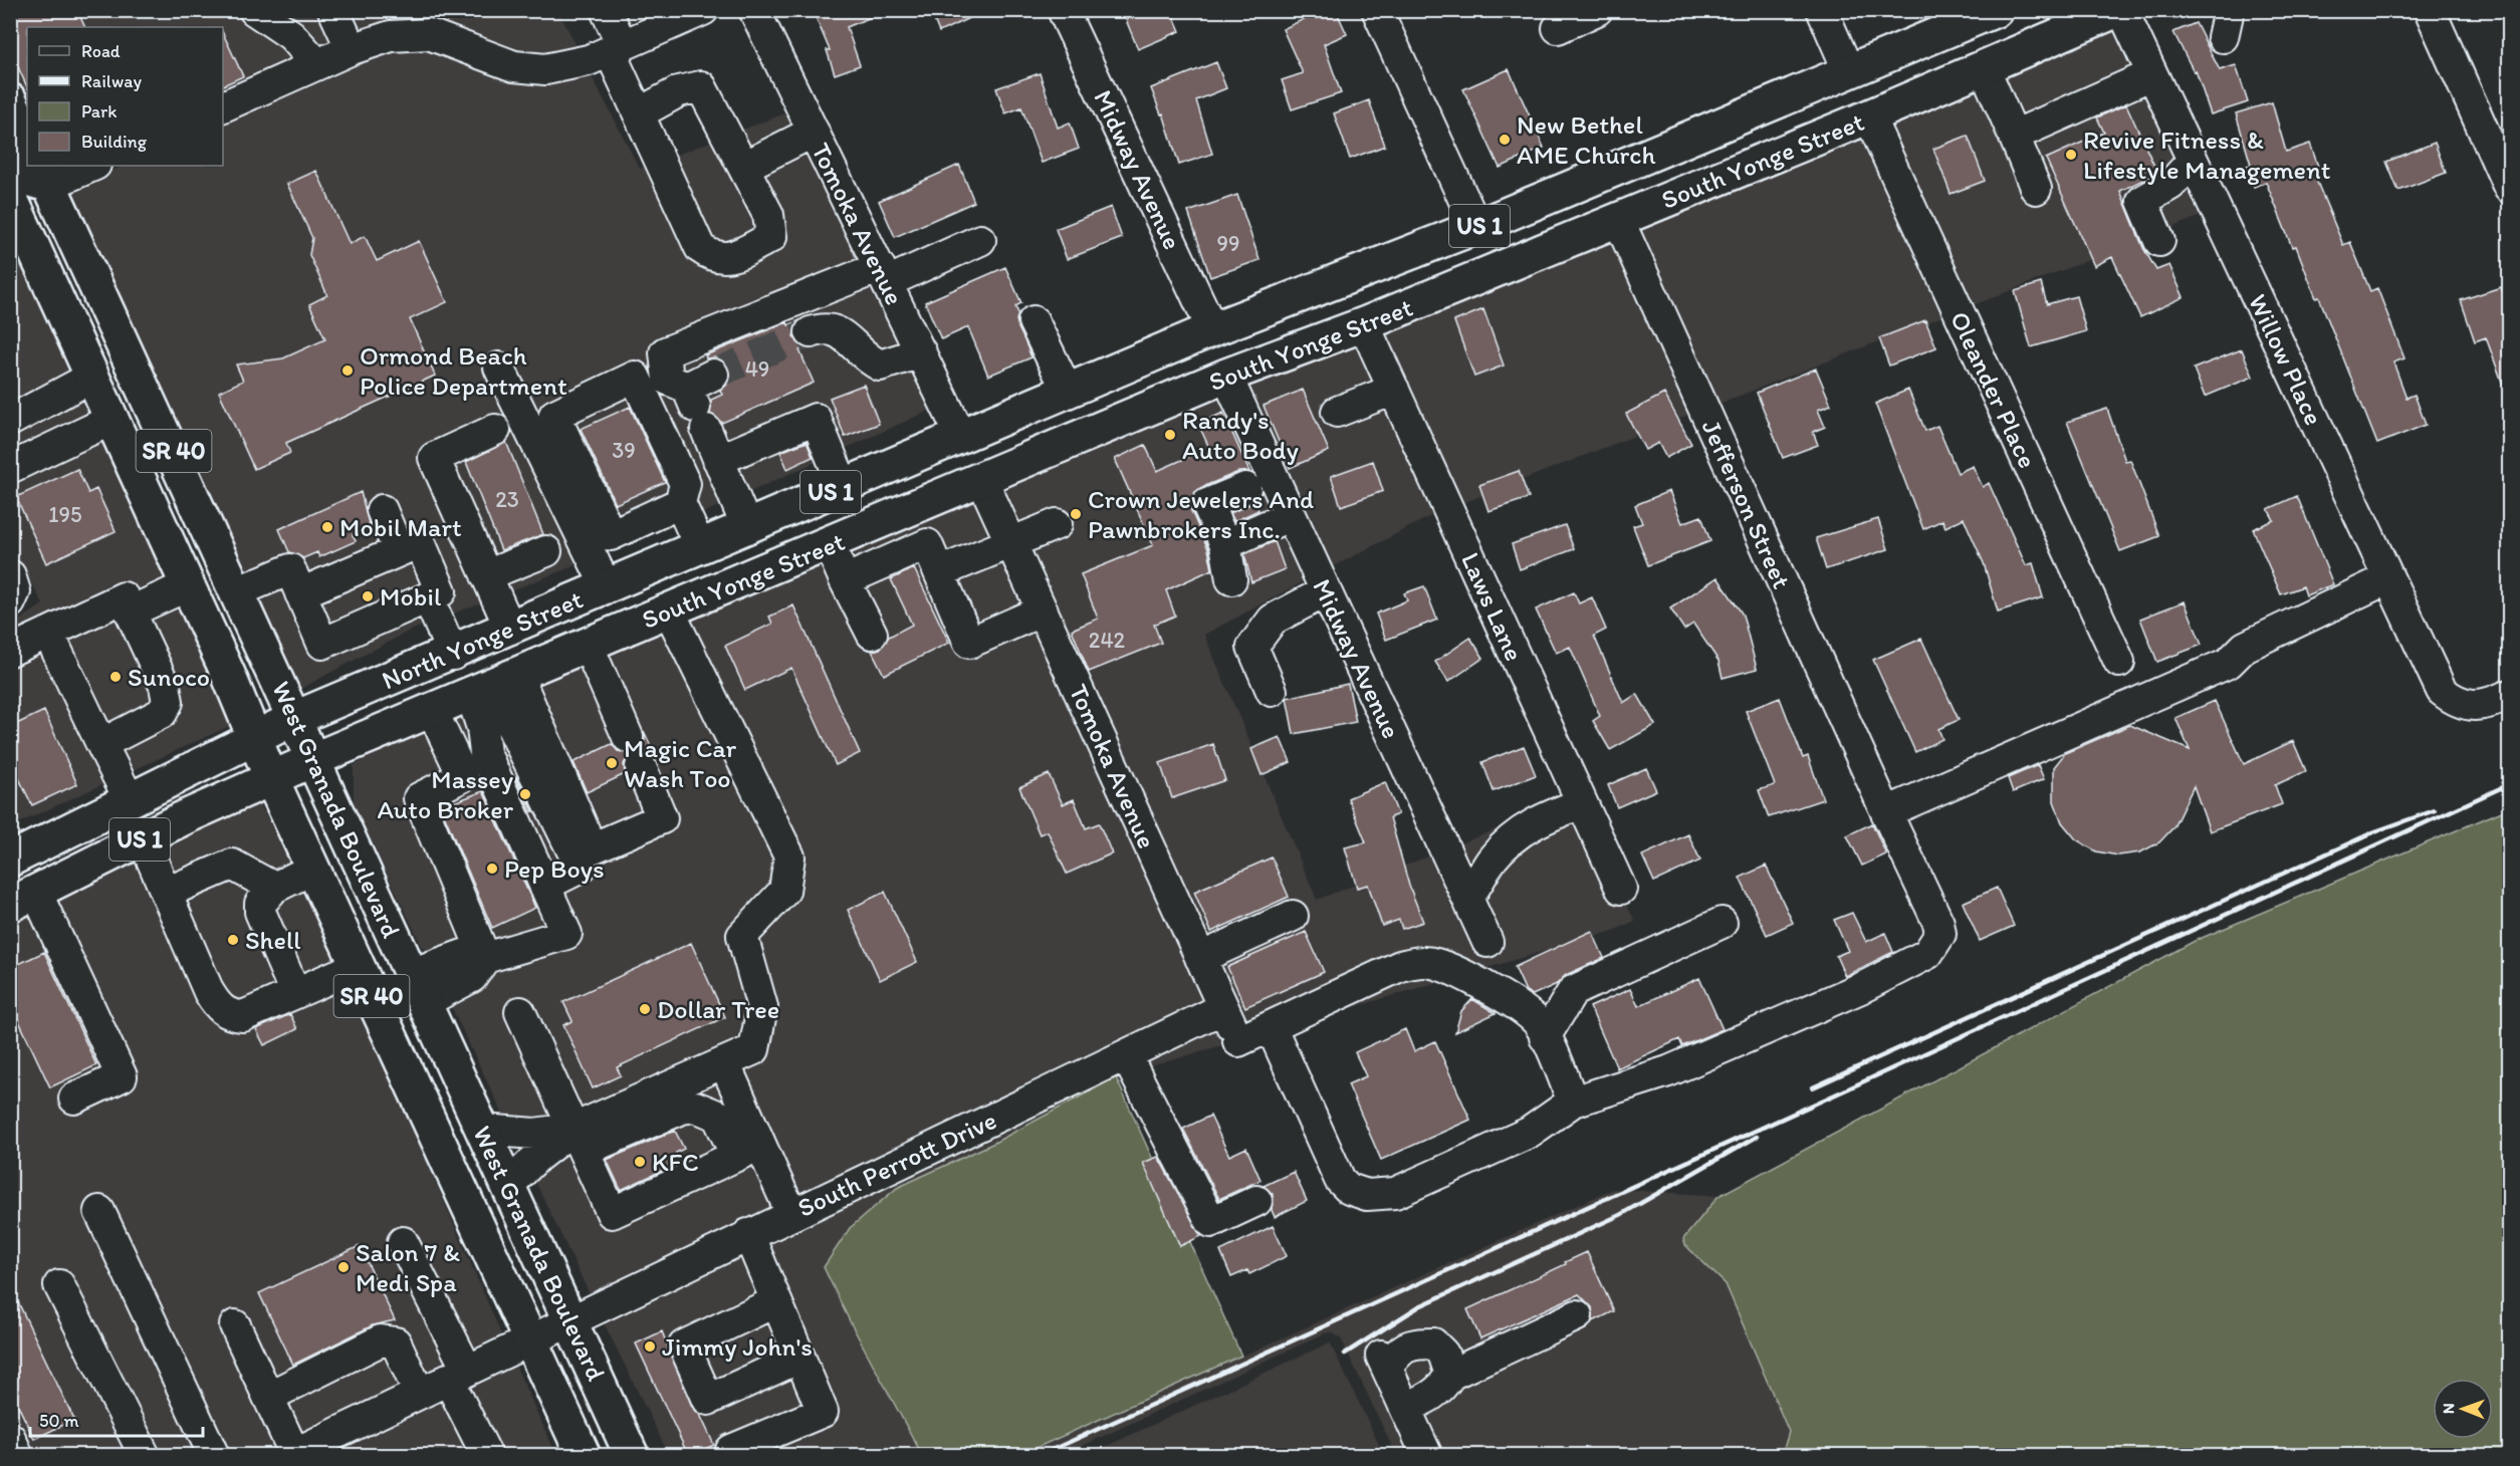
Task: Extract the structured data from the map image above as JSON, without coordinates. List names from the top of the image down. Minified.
{"streets":{"main road":["South Yonge Street","US 1","SR 40","North Yonge Street","West Granada Boulevard"],"street":["Midway Avenue","Tomoka Avenue","Willow Place","Oleander Place","Jefferson Street","Laws Lane","South Perrott Drive"]},"crossings":[["South Yonge Street","Midway Avenue"],["South Yonge Street","Tomoka Avenue"],["South Yonge Street","US 1"],["South Yonge Street","Oleander Place"],["South Yonge Street","Jefferson Street"],["South Yonge Street","Laws Lane"],["South Yonge Street","North Yonge Street"],["South Yonge Street","West Granada Boulevard"],["Tomoka Avenue","Jefferson Street"],["Tomoka Avenue","North Yonge Street"],["Tomoka Avenue","South Perrott Drive"],["US 1","West Granada Boulevard"],["North Yonge Street","West Granada Boulevard"],["West Granada Boulevard","South Perrott Drive"]],"places":["New Bethel AME Church","Revive Fitness & Lifestyle Management","Ormond Beach Police Department","Randy's Auto Body","Crown Jewelers And Pawnbrokers Inc.","Mobil Mart","Mobil","Sunoco","Magic Car Wash Too","Massey Auto Broker","Pep Boys","Shell","Dollar Tree","KFC","Salon 7 & Medi Spa","Jimmy John's"],"house_numbers":["99","49","39","23","195","242"],"legend":["Road","Railway","Park","Building"],"scale_bar":"50 m","north":"left"}
